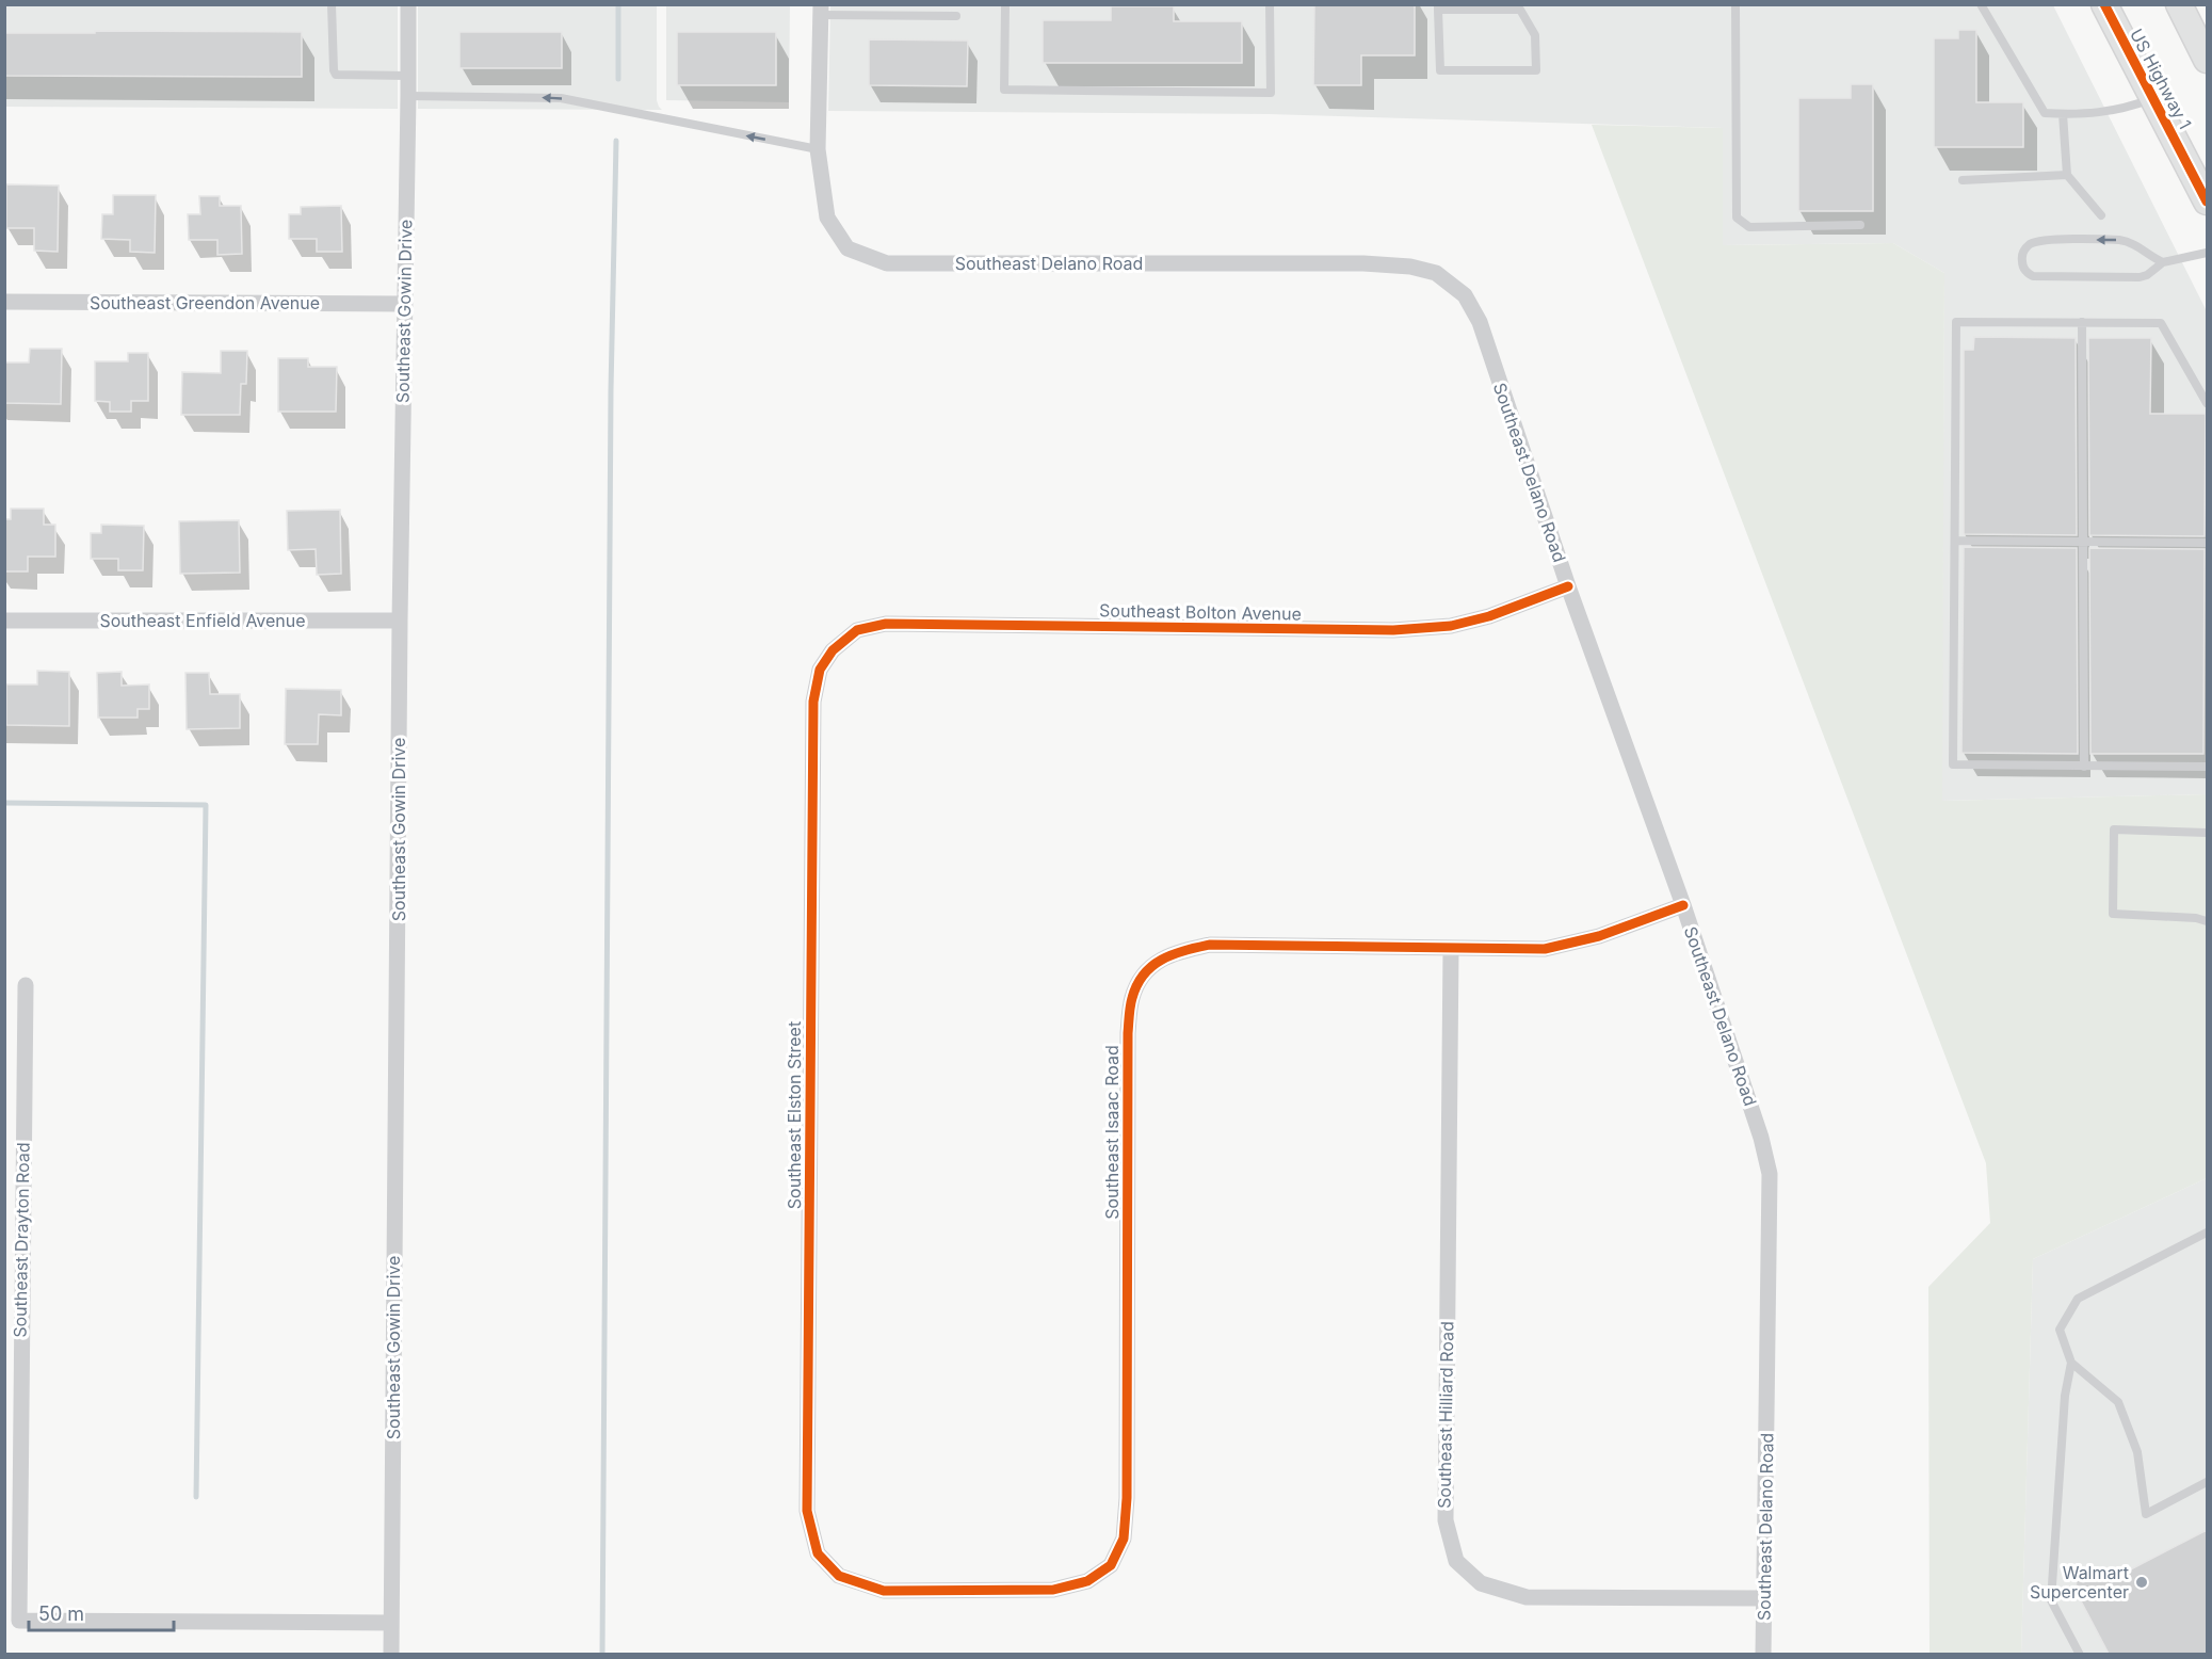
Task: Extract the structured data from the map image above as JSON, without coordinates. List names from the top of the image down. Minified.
{"streets":{"main road":["US Highway 1"],"street":["Southeast Delano Road","Southeast Greendon Avenue","Southeast Gowin Drive","Southeast Bolton Avenue","Southeast Enfield Avenue","Southeast Elston Street","Southeast Isaac Road","Southeast Drayton Road","Southeast Hilliard Road"]},"crossings":[["Southeast Delano Road","Southeast Bolton Avenue"],["Southeast Delano Road","Southeast Isaac Road"],["Southeast Delano Road","Southeast Hilliard Road"],["Southeast Greendon Avenue","Southeast Gowin Drive"],["Southeast Gowin Drive","Southeast Enfield Avenue"],["Southeast Gowin Drive","Southeast Drayton Road"],["Southeast Bolton Avenue","Southeast Elston Street"],["Southeast Elston Street","Southeast Isaac Road"],["Southeast Isaac Road","Southeast Hilliard Road"]],"places":["Walmart Supercenter"],"scale_bar":"50 m"}
